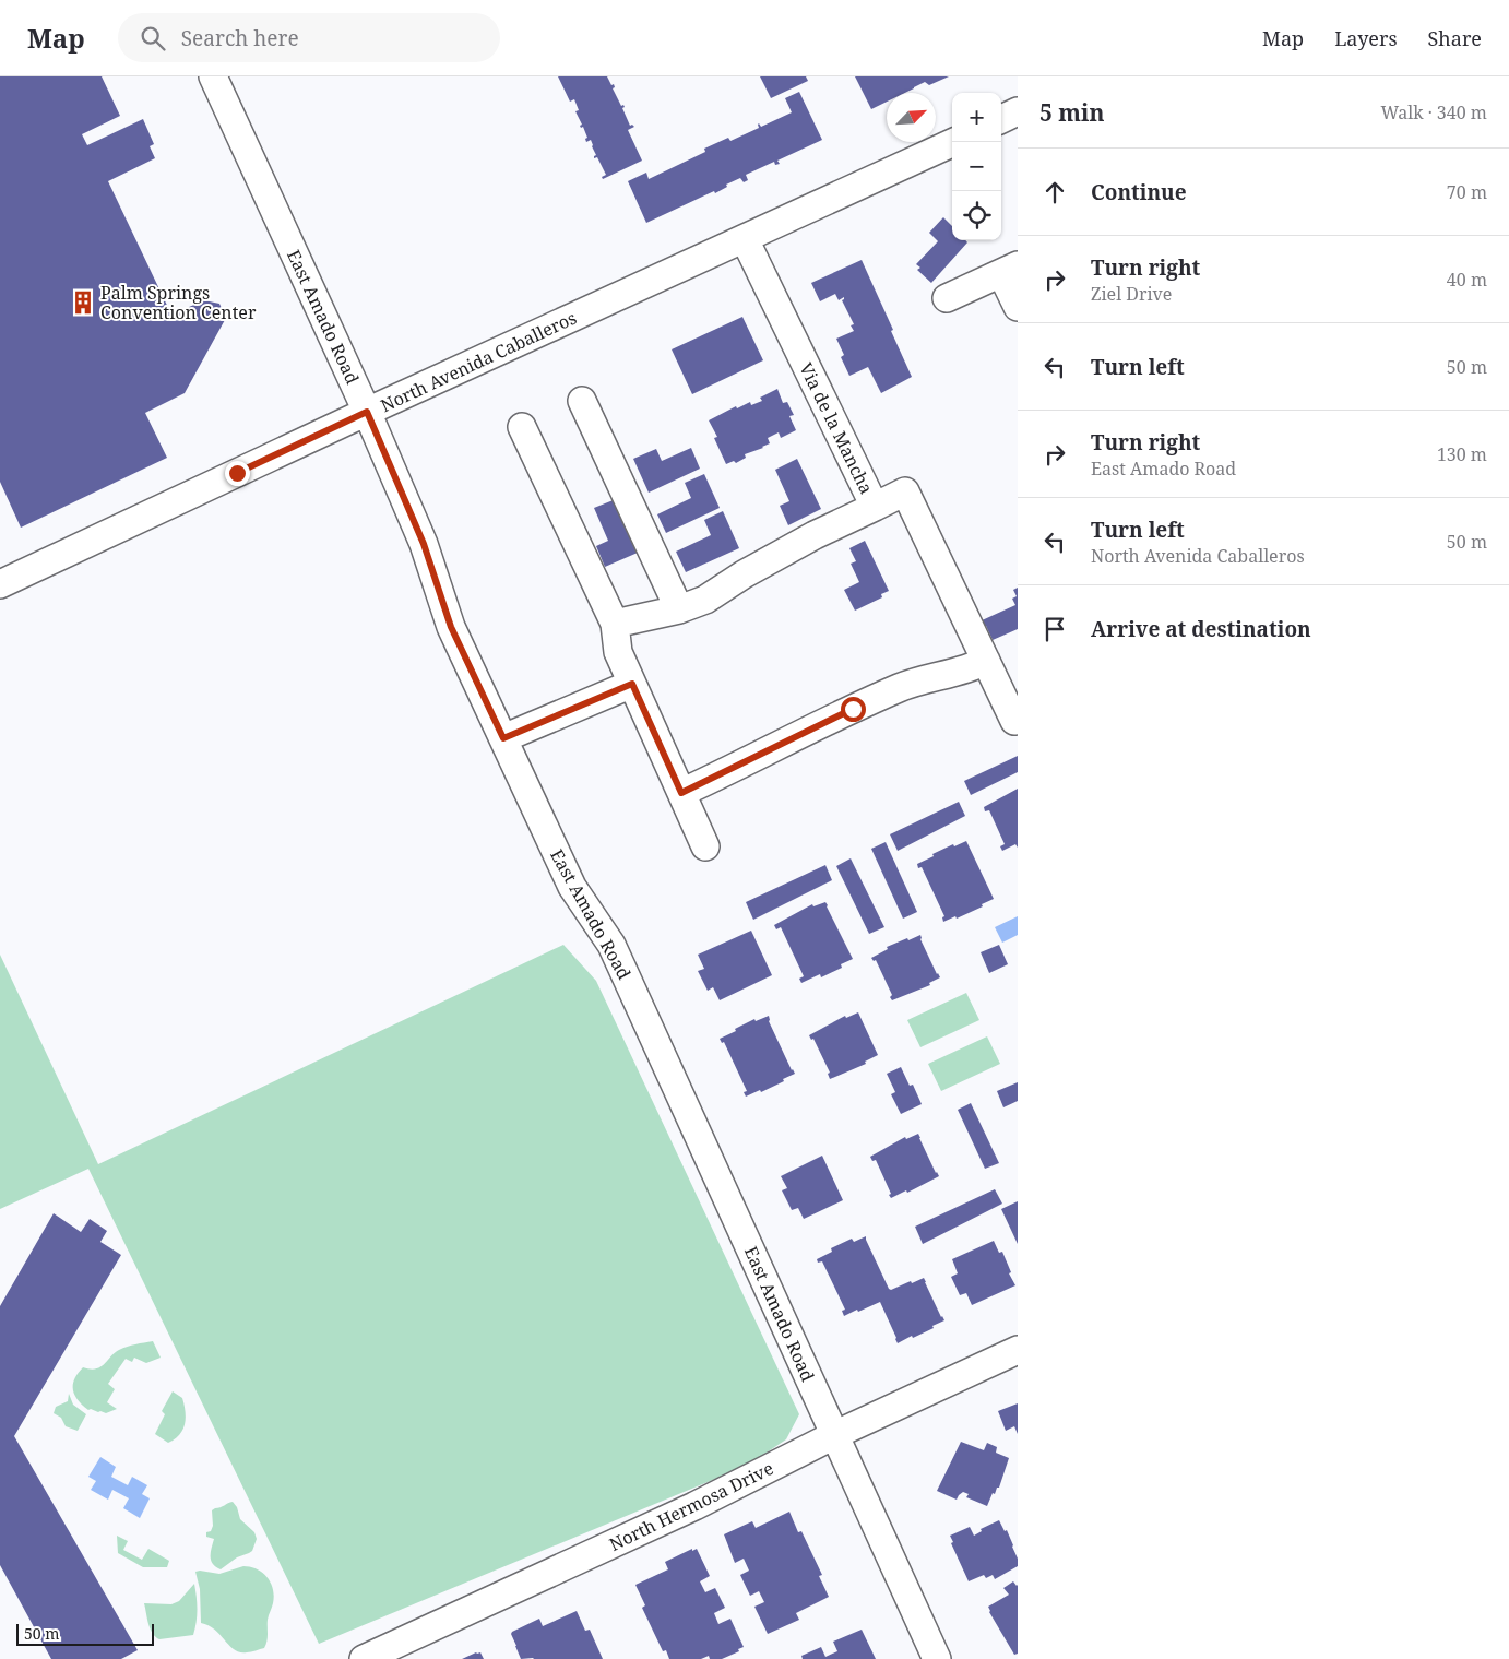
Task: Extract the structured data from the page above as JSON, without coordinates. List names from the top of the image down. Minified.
{"streets":{"street":["East Amado Road","North Avenida Caballeros","Via de la Mancha","North Hermosa Drive"]},"crossings":[["East Amado Road","North Avenida Caballeros"],["East Amado Road","North Hermosa Drive"],["North Avenida Caballeros","Via de la Mancha"]],"places":{"building":["Palm Springs Convention Center"]},"scale_bar":"50 m","north":"top right","page":{"header":"Map","search":"Search here","nav":["Map","Layers","Share"],"heading":["5 min","Walk · 340 m"],"map_buttons":["+","−"],"list":[["Continue","70 m"],["Turn right","Ziel Drive","40 m"],["Turn left","50 m"],["Turn right","East Amado Road","130 m"],["Turn left","North Avenida Caballeros","50 m"],"Arrive at destination"],"scale":"50 m"}}
